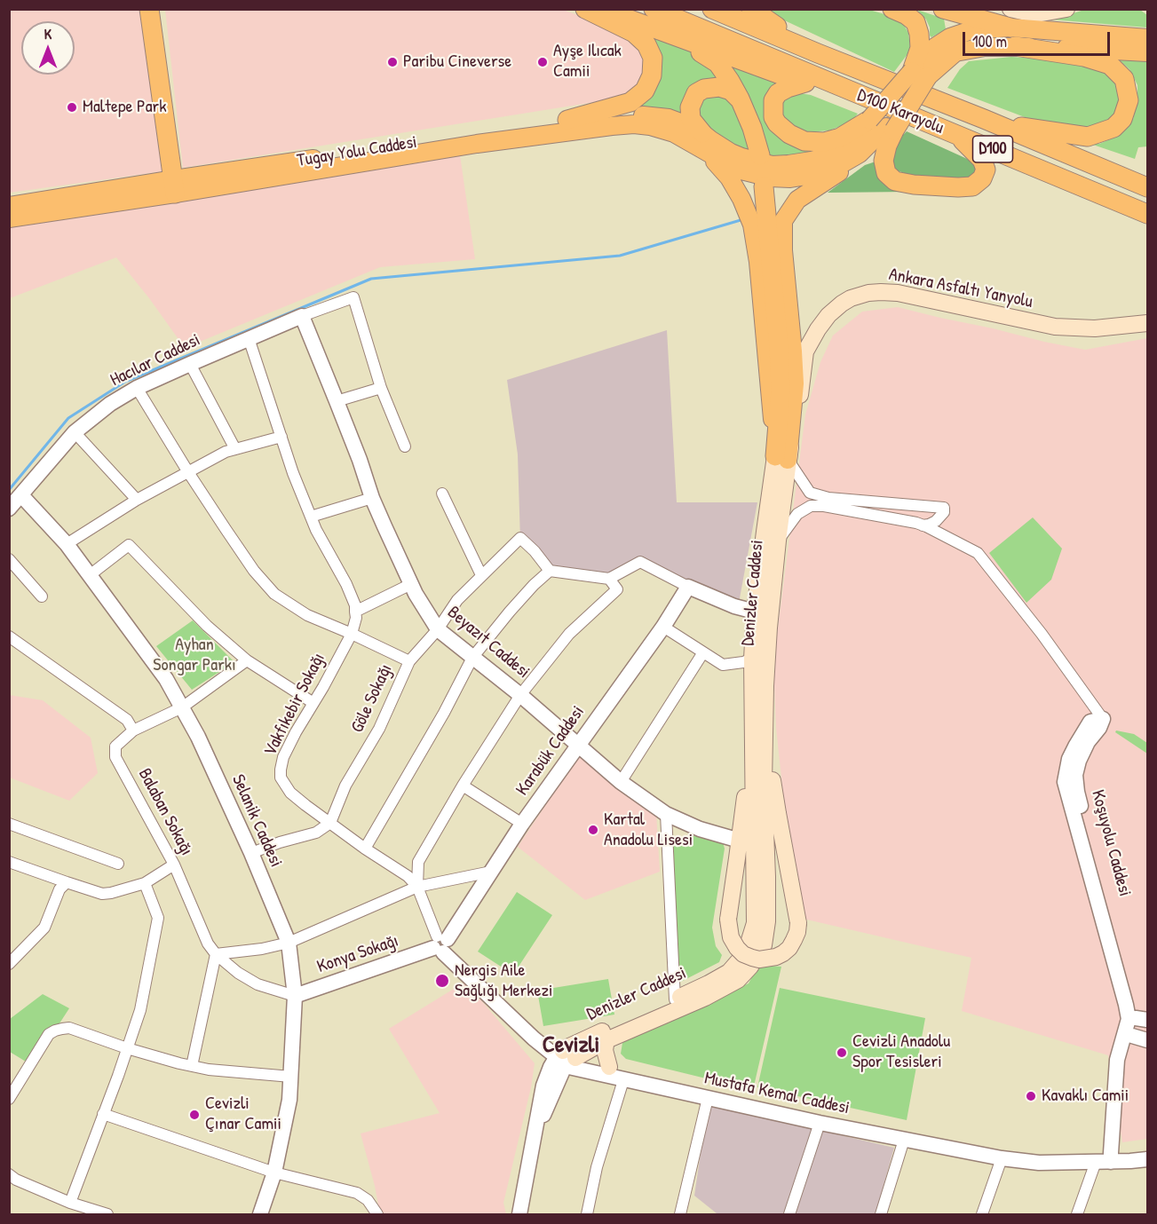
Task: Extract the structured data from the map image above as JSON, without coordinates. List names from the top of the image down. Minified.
{"streets":{"highway":["D100 Karayolu","D100"],"main road":["Tugay Yolu Caddesi","Ankara Asfaltı Yanyolu","Denizler Caddesi"],"street":["Hacılar Caddesi","Beyazıt Caddesi","Göle Sokağı","Vakfıkebir Sokağı","Karabük Caddesi","Balaban Sokağı","Selanik Caddesi","Koşuyolu Caddesi","Konya Sokağı","Mustafa Kemal Caddesi"]},"crossings":[["Ankara Asfaltı Yanyolu","Denizler Caddesi"],["Hacılar Caddesi","Beyazıt Caddesi"],["Hacılar Caddesi","Selanik Caddesi"],["Denizler Caddesi","Beyazıt Caddesi"],["Denizler Caddesi","Mustafa Kemal Caddesi"],["Beyazıt Caddesi","Göle Sokağı"],["Beyazıt Caddesi","Karabük Caddesi"],["Göle Sokağı","Vakfıkebir Sokağı"],["Vakfıkebir Sokağı","Karabük Caddesi"],["Vakfıkebir Sokağı","Konya Sokağı"],["Karabük Caddesi","Konya Sokağı"],["Balaban Sokağı","Selanik Caddesi"],["Balaban Sokağı","Konya Sokağı"],["Selanik Caddesi","Konya Sokağı"],["Koşuyolu Caddesi","Mustafa Kemal Caddesi"]],"districts":["Cevizli"],"parks":["Ayhan Songar Parkı"],"places":["Paribu Cineverse","Ayşe Ilıcak Camii","Maltepe Park","Kartal Anadolu Lisesi","Nergis Aile Sağlığı Merkezi","Cevizli Anadolu Spor Tesisleri","Kavaklı Camii","Cevizli Çınar Camii"],"scale_bar":"100 m","north":"top"}
